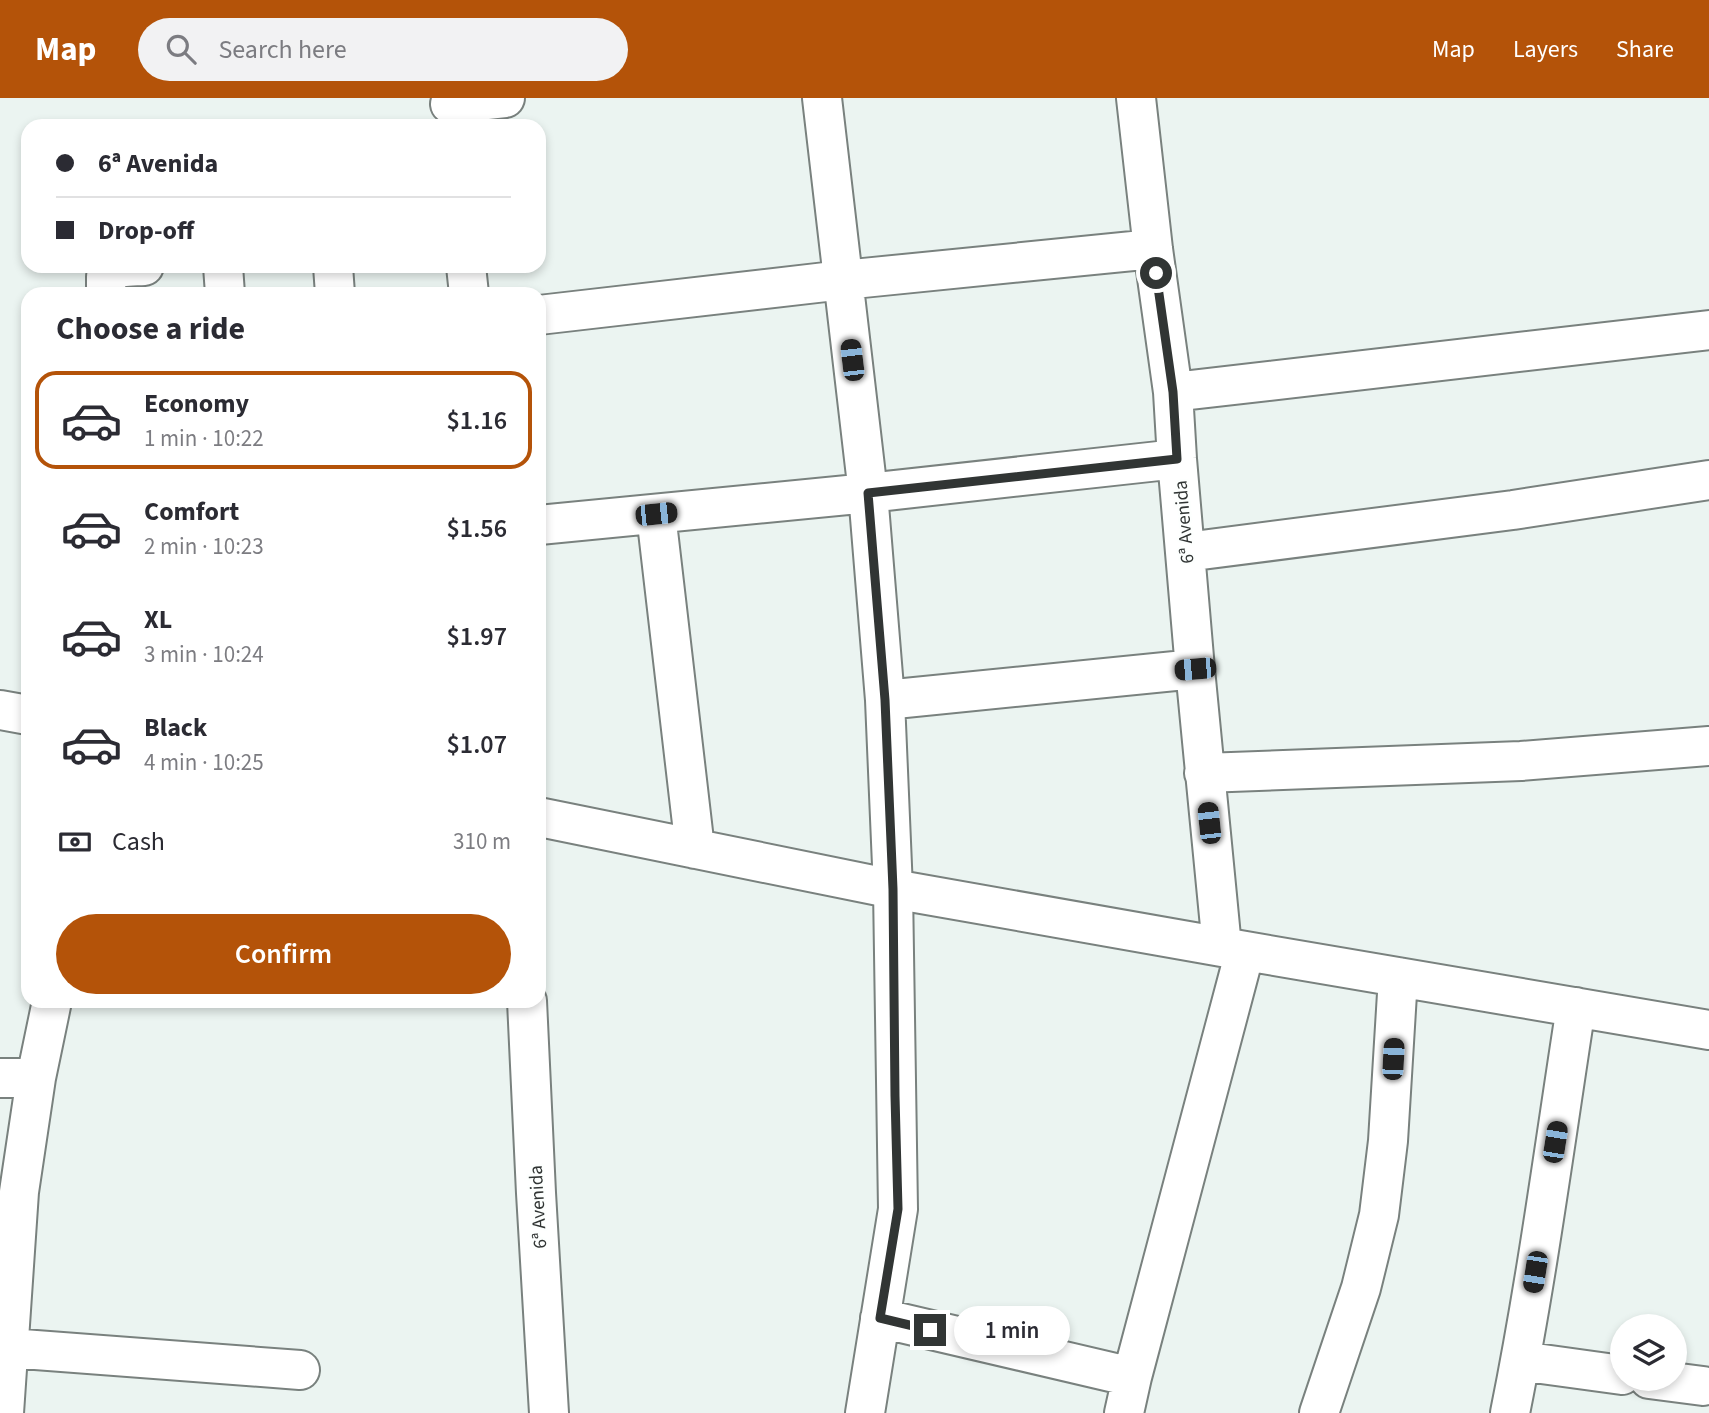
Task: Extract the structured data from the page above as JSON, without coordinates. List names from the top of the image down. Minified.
{"streets":{"street":["6ª Avenida"]},"page":{"header":"Map","search":"Search here","nav":["Map","Layers","Share"],"banner":["6ª Avenida","Drop-off"],"heading":"Choose a ride","list":[{"name":"Economy","note":"1 min · 10:22","value":"$1.16"},{"name":"Comfort","note":"2 min · 10:23","value":"$1.56"},{"name":"XL","note":"3 min · 10:24","value":"$1.97"},{"name":"Black","note":"4 min · 10:25","value":"$1.07"}],"pay":["Cash","310 m"],"buttons":"Confirm","bubble":"1 min"}}
